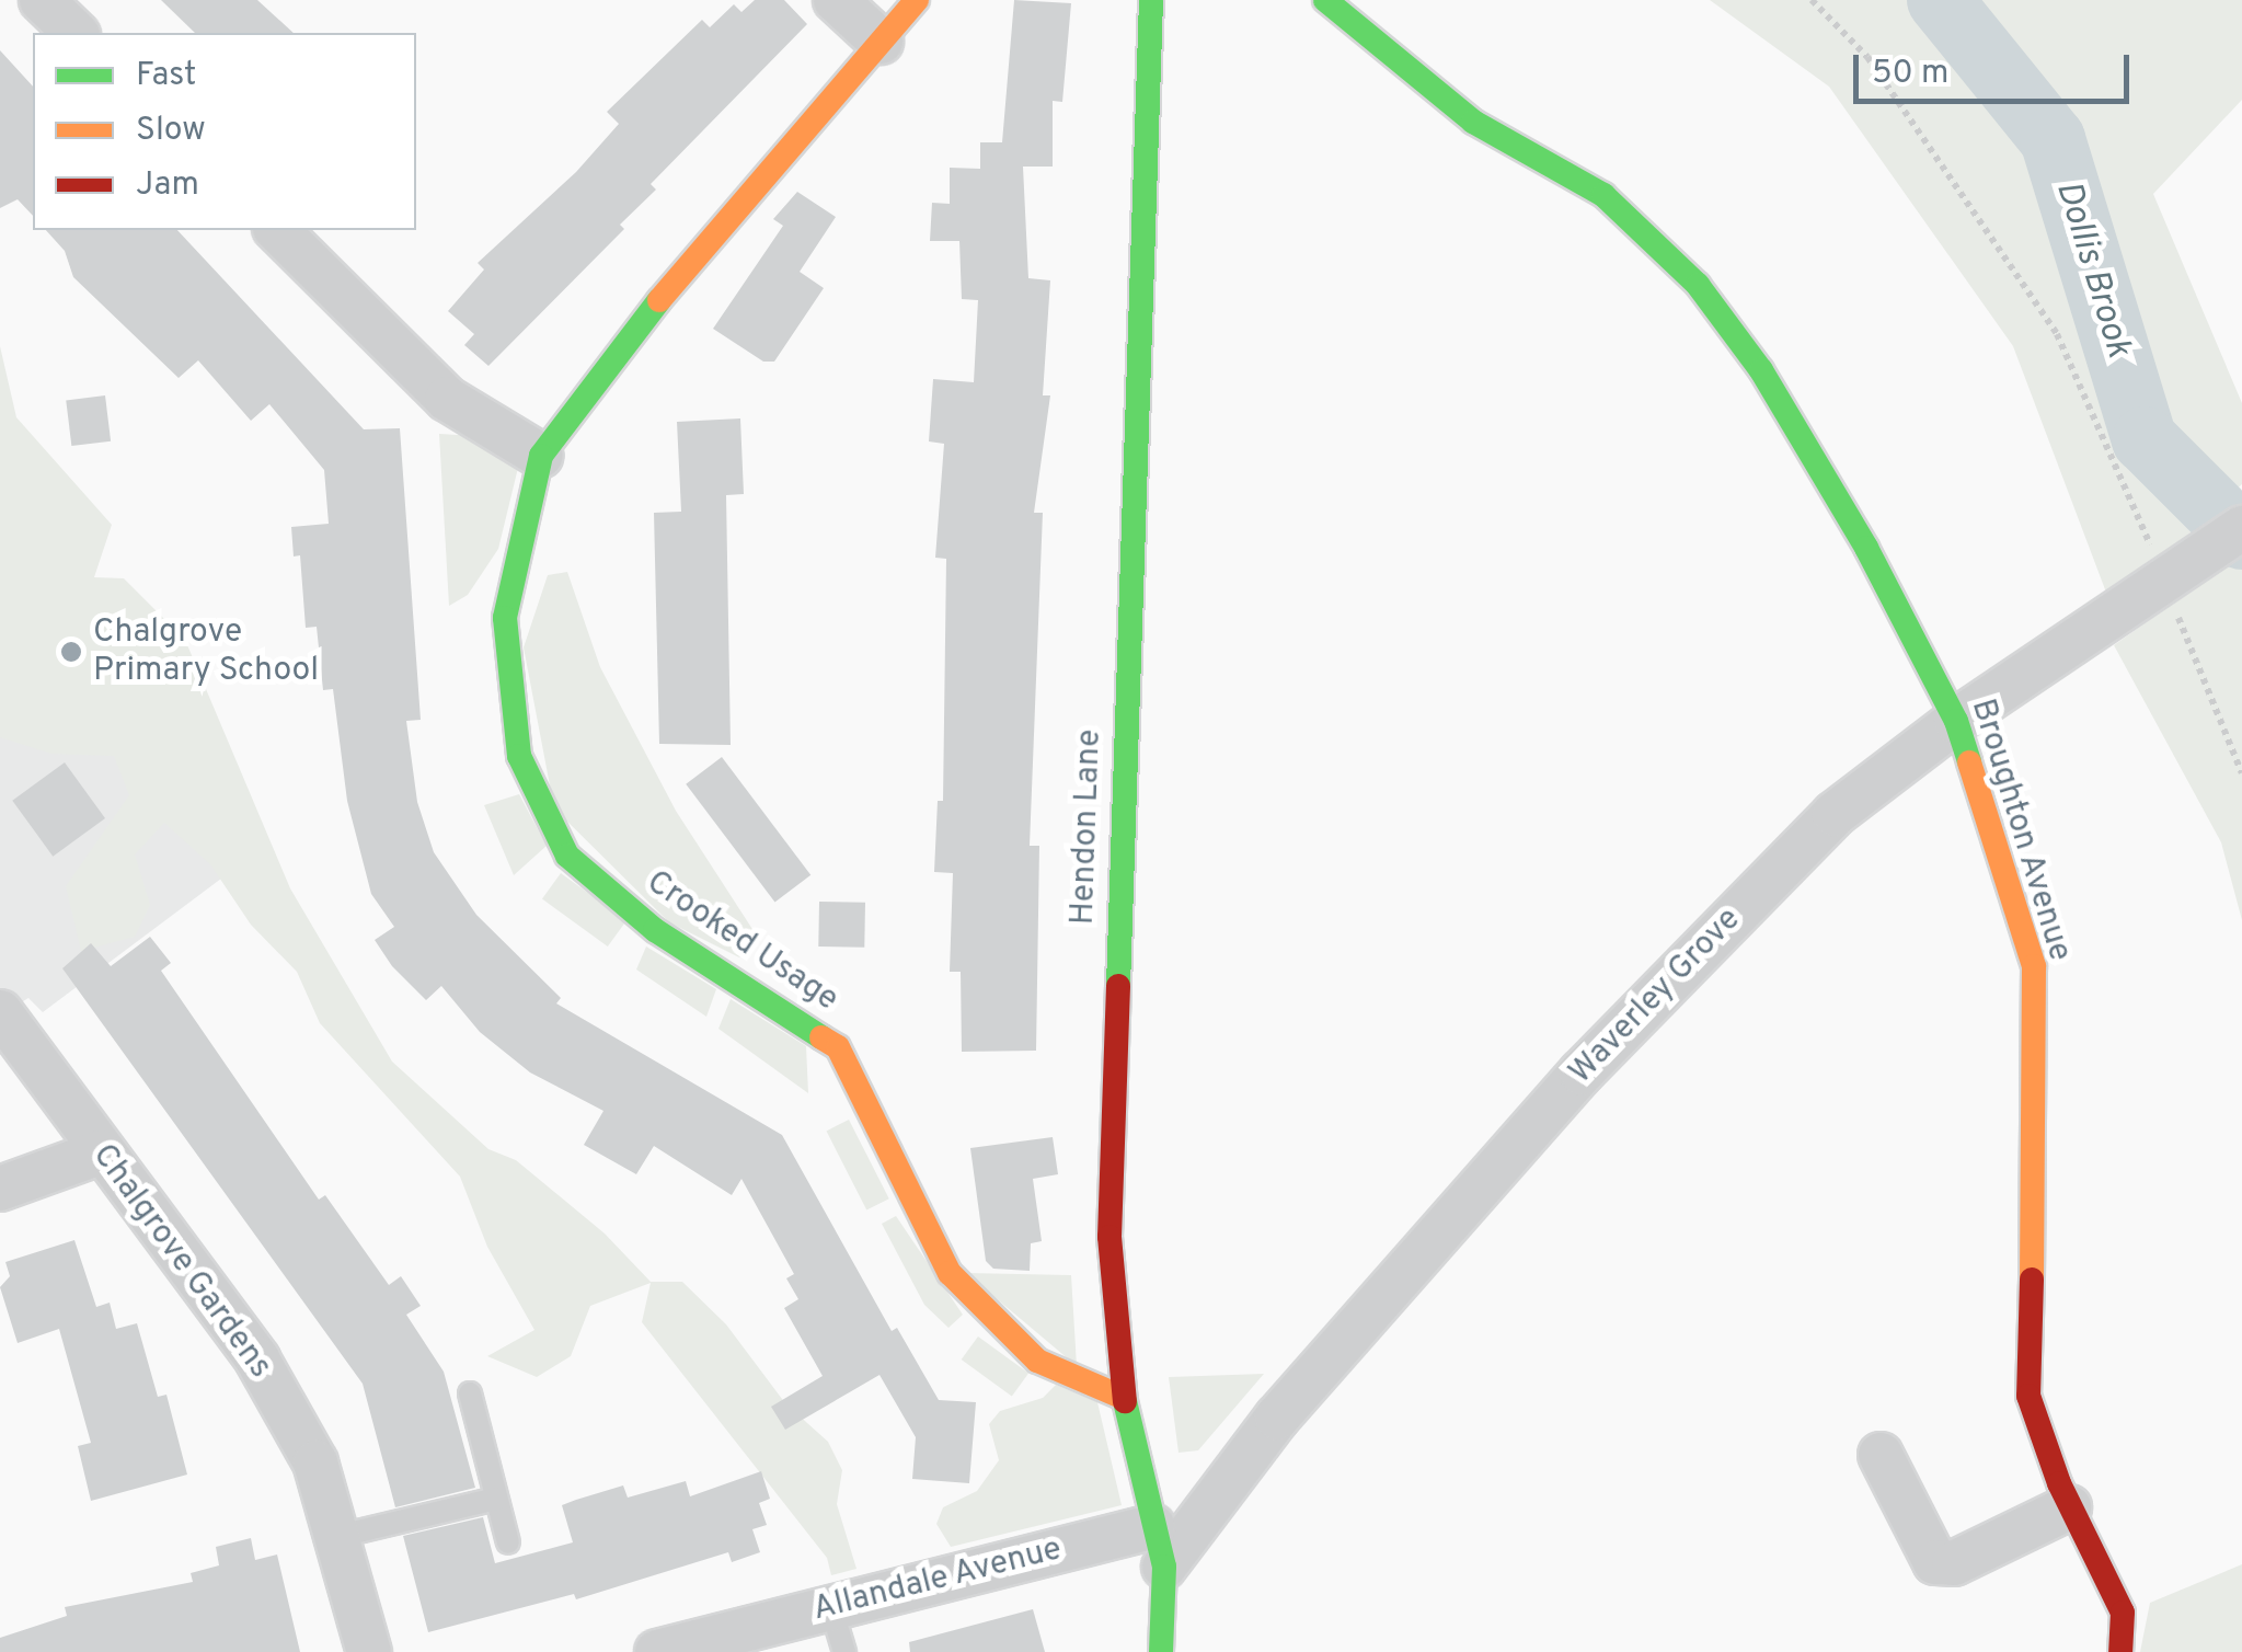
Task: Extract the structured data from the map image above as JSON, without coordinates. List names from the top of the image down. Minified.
{"streets":{"street":["Hendon Lane","Broughton Avenue","Crooked Usage","Waverley Grove","Chalgrove Gardens","Allandale Avenue"]},"crossings":[["Hendon Lane","Crooked Usage"],["Hendon Lane","Waverley Grove"],["Hendon Lane","Allandale Avenue"],["Broughton Avenue","Waverley Grove"],["Waverley Grove","Allandale Avenue"]],"water":["Dollis Brook"],"places":["Chalgrove Primary School"],"legend":["Fast","Slow","Jam"],"scale_bar":"50 m"}
